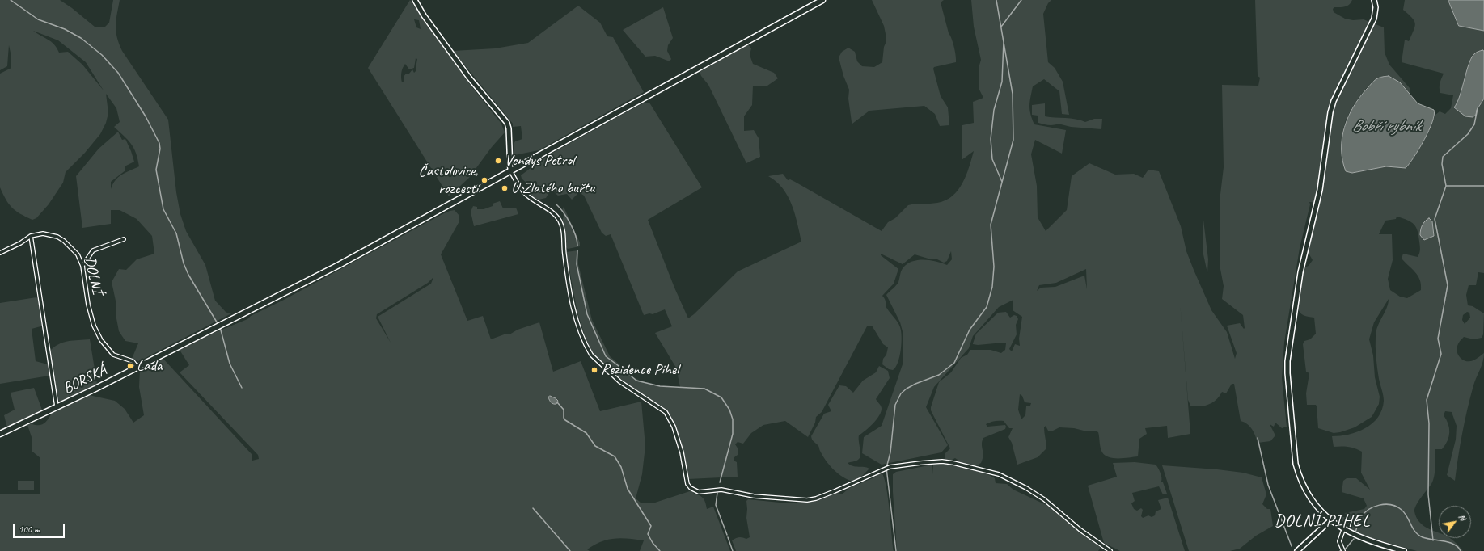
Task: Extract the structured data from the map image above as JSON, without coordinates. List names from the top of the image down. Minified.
{"streets":{"main road":["BORSKÁ"],"street":["DOLNÍ"]},"crossings":[["DOLNÍ","BORSKÁ"]],"districts":["DOLNÍ PIHEL"],"water":["Bobří rybník"],"places":["Vendys Petrol","Častolovice, rozcestí","U Zlatého buřtu","Lada","Rezidence Pihel"],"scale_bar":"100 m","north":"top right"}
